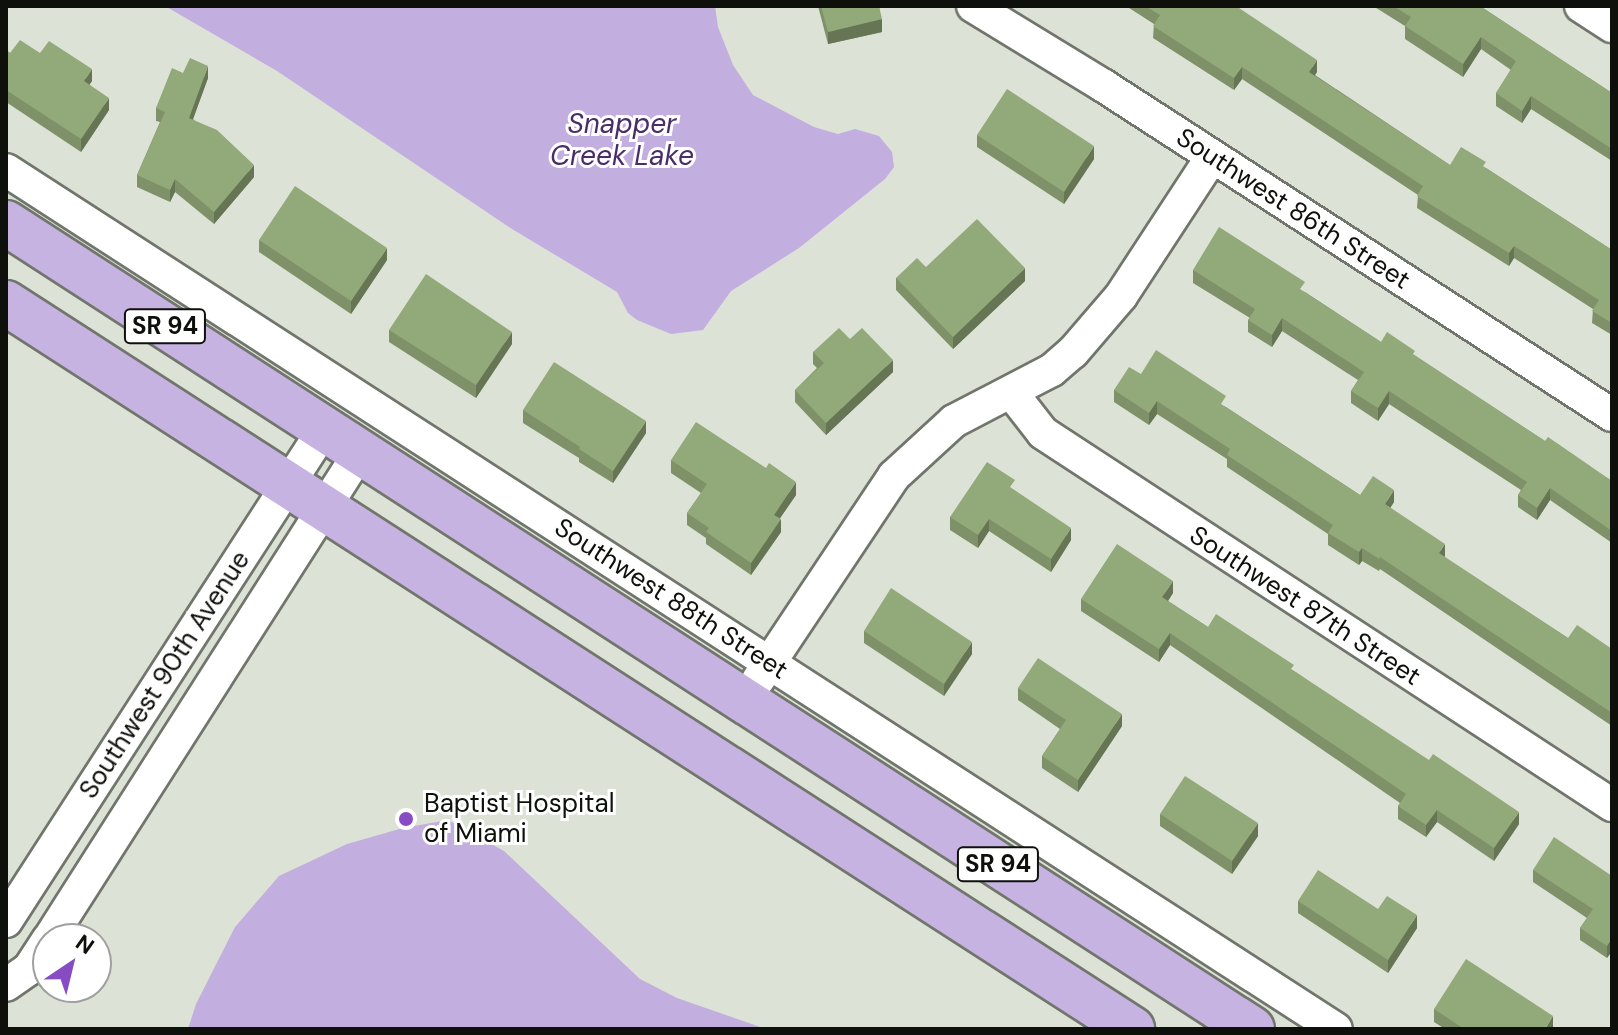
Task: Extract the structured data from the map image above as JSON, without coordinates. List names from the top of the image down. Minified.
{"streets":{"main road":["SR 94","Southwest 88th Street"],"street":["Southwest 86th Street","Southwest 87th Street","Southwest 90th Avenue"]},"crossings":[["SR 94","Southwest 90th Avenue"],["Southwest 88th Street","Southwest 90th Avenue"]],"water":["Snapper Creek Lake"],"places":["Baptist Hospital of Miami"],"north":"top right"}
